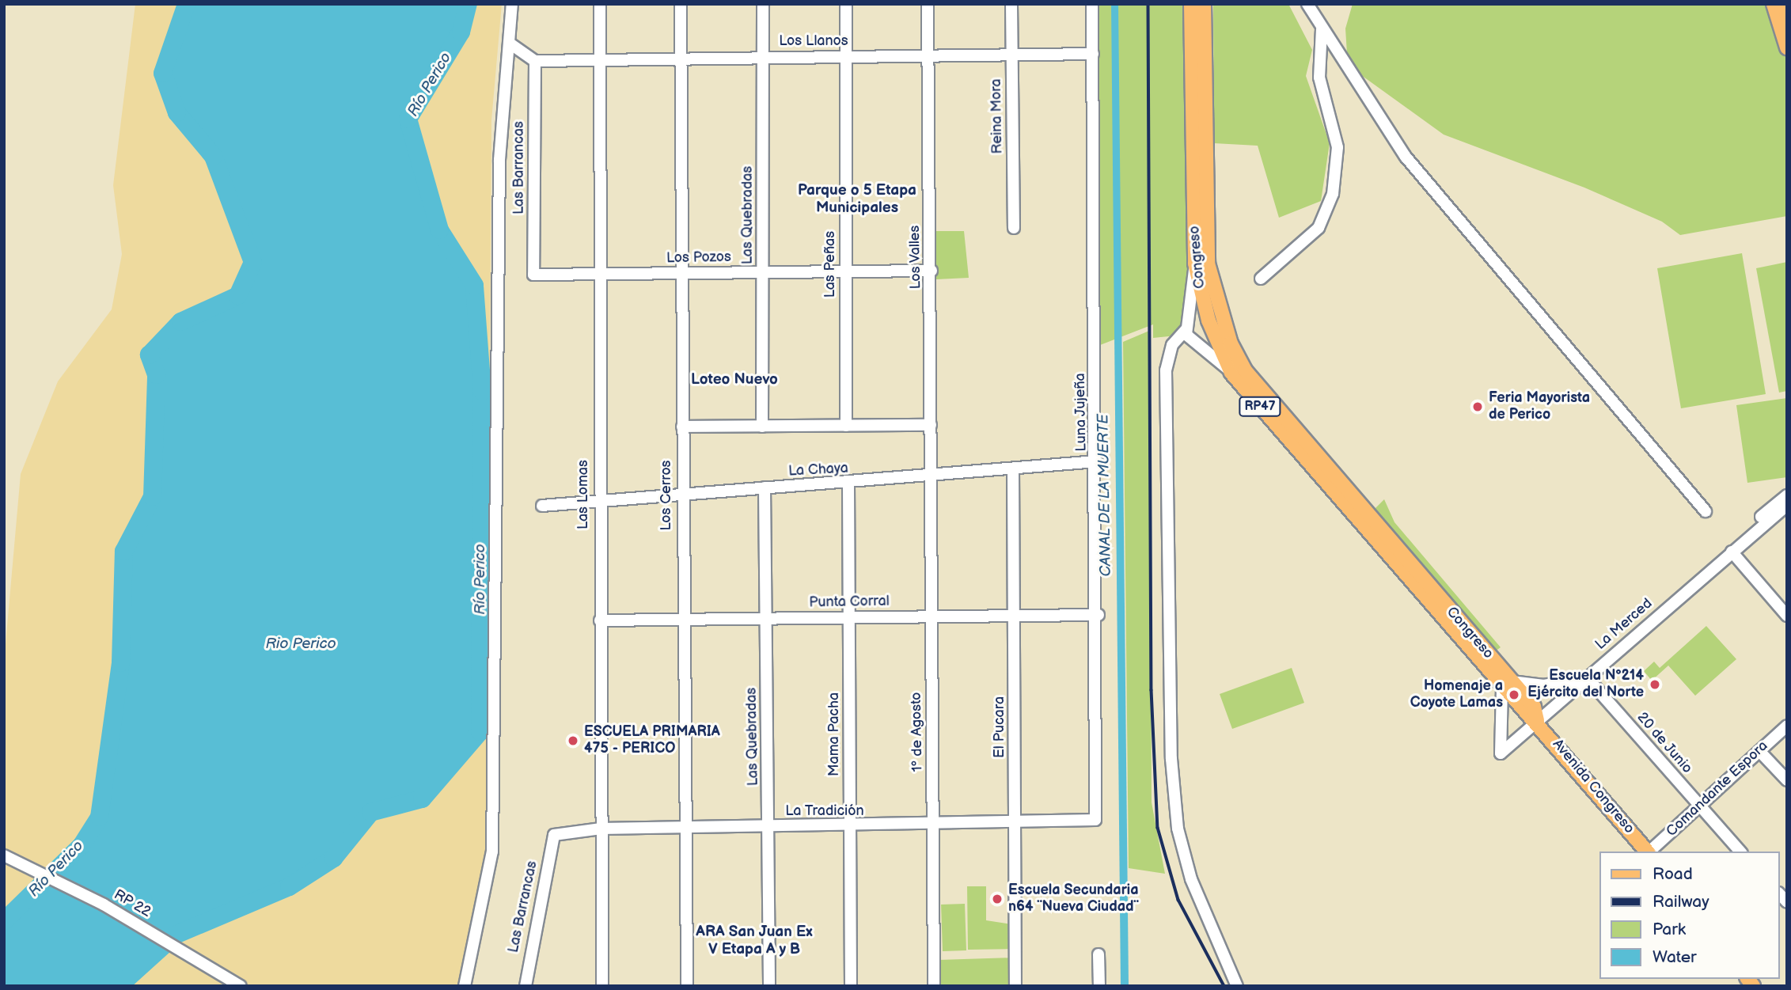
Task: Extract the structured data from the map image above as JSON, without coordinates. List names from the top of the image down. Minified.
{"streets":{"main road":["Congreso","RP47","Avenida Congreso"],"street":["Los Llanos","Reina Mora","Las Barrancas","Las Quebradas","Los Valles","Los Pozos","Las Peñas","Luna Jujeña","La Chaya","Las Lomas","Los Cerros","Punta Corral","La Merced","El Pucara","1º de Agosto","Mama Pacha","20 de Junio","Comandante Espora","La Tradición","RP 22"]},"crossings":[["Los Llanos","Reina Mora"],["Los Llanos","Las Barrancas"],["Los Llanos","Las Quebradas"],["Los Llanos","Los Valles"],["Los Llanos","Las Peñas"],["Los Llanos","Luna Jujeña"],["Los Llanos","Las Lomas"],["Los Llanos","Los Cerros"],["Las Barrancas","Los Pozos"],["Las Barrancas","La Tradición"],["Las Quebradas","Los Pozos"],["Las Quebradas","La Chaya"],["Las Quebradas","Punta Corral"],["Las Quebradas","La Tradición"],["Los Valles","Los Pozos"],["Los Valles","La Chaya"],["Los Valles","1º de Agosto"],["Congreso","La Merced"],["Congreso","Avenida Congreso"],["Los Pozos","Las Peñas"],["Los Pozos","Las Lomas"],["Los Pozos","Los Cerros"],["Luna Jujeña","La Chaya"],["Luna Jujeña","Punta Corral"],["Luna Jujeña","La Tradición"],["La Chaya","Las Lomas"],["La Chaya","Los Cerros"],["La Chaya","El Pucara"],["La Chaya","1º de Agosto"],["La Chaya","Mama Pacha"],["Las Lomas","Punta Corral"],["Las Lomas","La Tradición"],["Los Cerros","Punta Corral"],["Los Cerros","La Tradición"],["Punta Corral","El Pucara"],["Punta Corral","1º de Agosto"],["Punta Corral","Mama Pacha"],["La Merced","20 de Junio"],["La Merced","Avenida Congreso"],["El Pucara","La Tradición"],["1º de Agosto","La Tradición"],["Mama Pacha","La Tradición"],["20 de Junio","Comandante Espora"]],"districts":["Parque o 5 Etapa Municipales","Loteo Nuevo","ARA San Juan Ex V Etapa A y B"],"water":["Río Perico","CANAL DE LA MUERTE","Rio Perico"],"places":["Feria Mayorista de Perico","Escuela Nº214 Ejército del Norte","Homenaje a Coyote Lamas","ESCUELA PRIMARIA 475 - PERICO","Escuela Secundaria n64 ¨Nueva Ciudad¨"],"legend":["Road","Railway","Park","Water"]}
